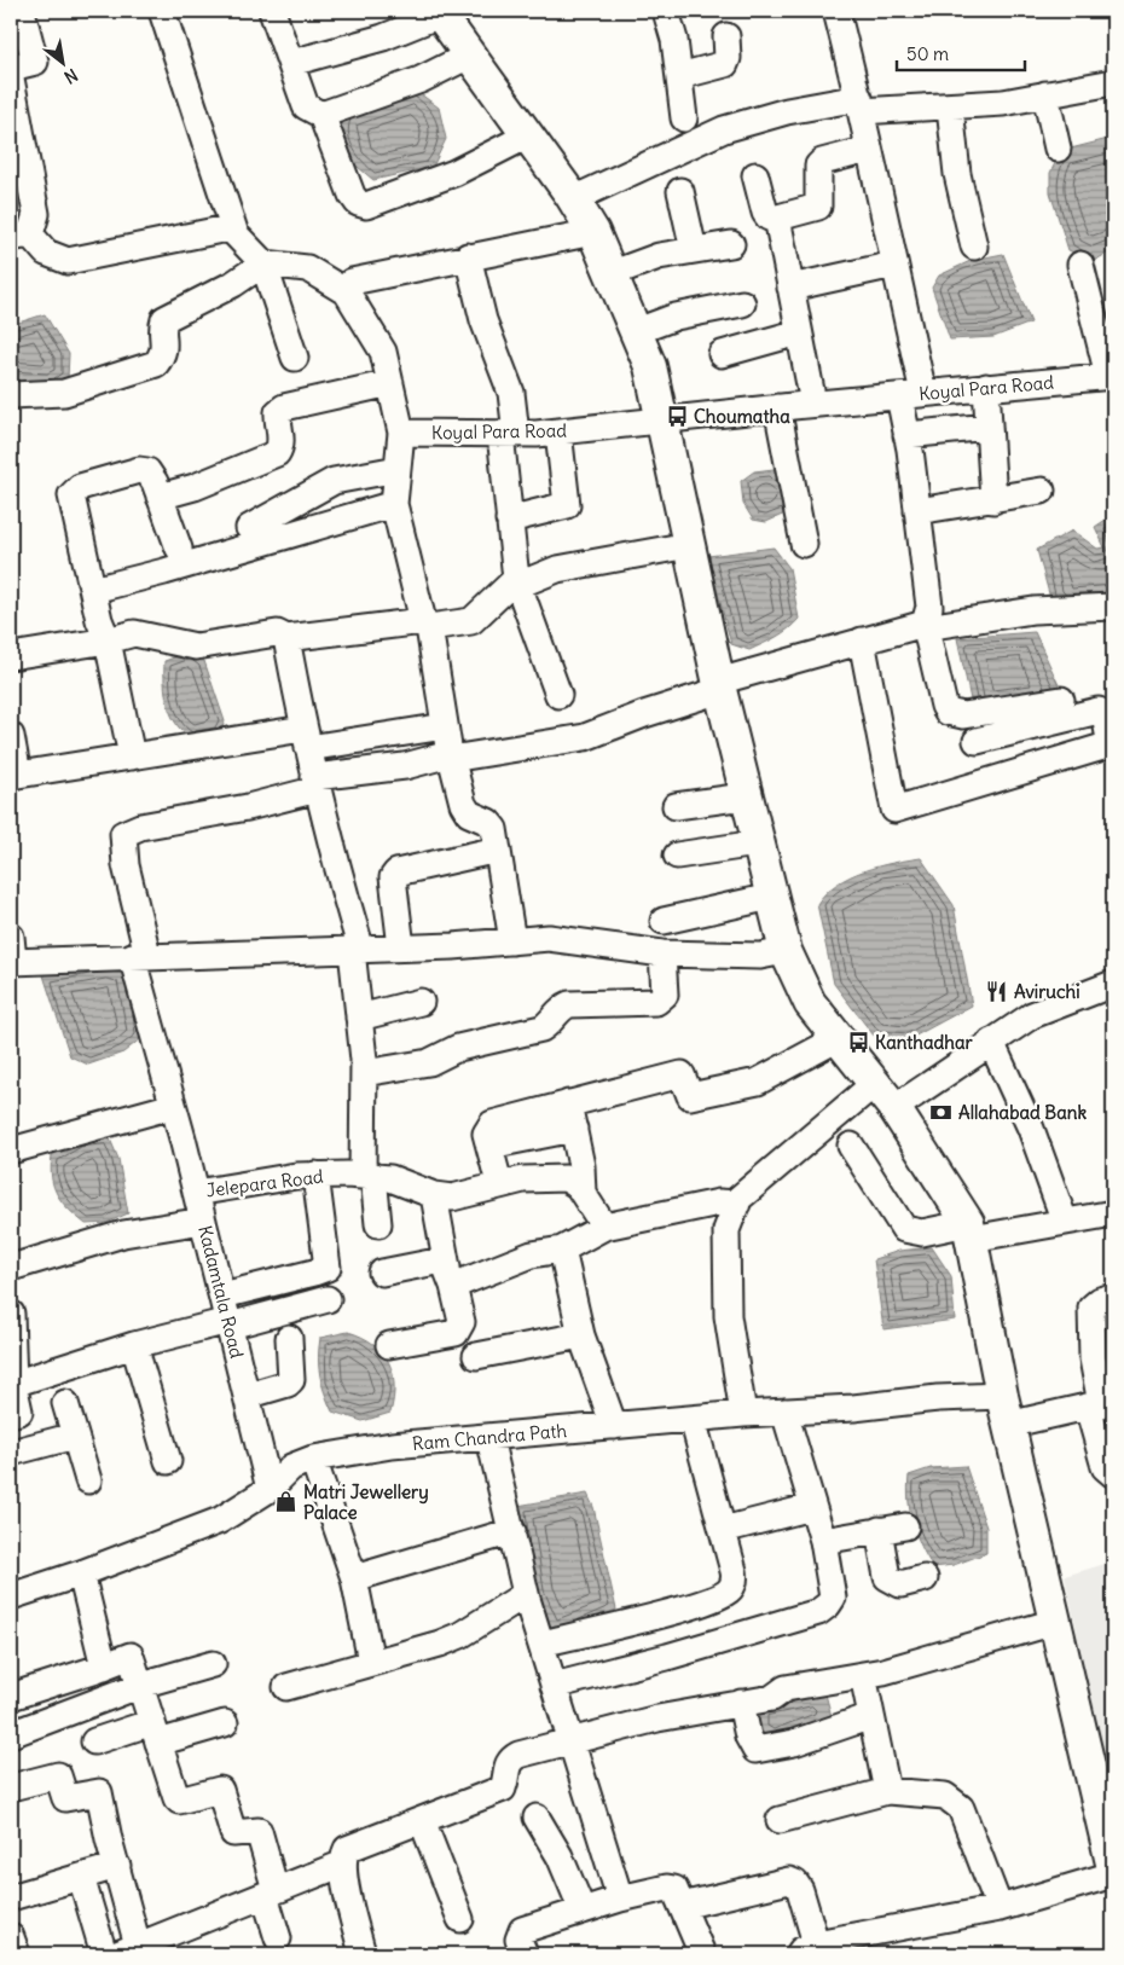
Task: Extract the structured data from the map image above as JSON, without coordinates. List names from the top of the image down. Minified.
{"streets":{"street":["Koyal Para Road","Jelepara Road","Kadamtala Road","Ram Chandra Path"]},"crossings":[["Jelepara Road","Kadamtala Road"],["Kadamtala Road","Ram Chandra Path"]],"places":{"bus stop":["Choumatha","Kanthadhar"],"restaurant":["Aviruchi"],"bank":["Allahabad Bank"],"shop":["Matri Jewellery Palace"]},"scale_bar":"50 m","north":"bottom right"}
